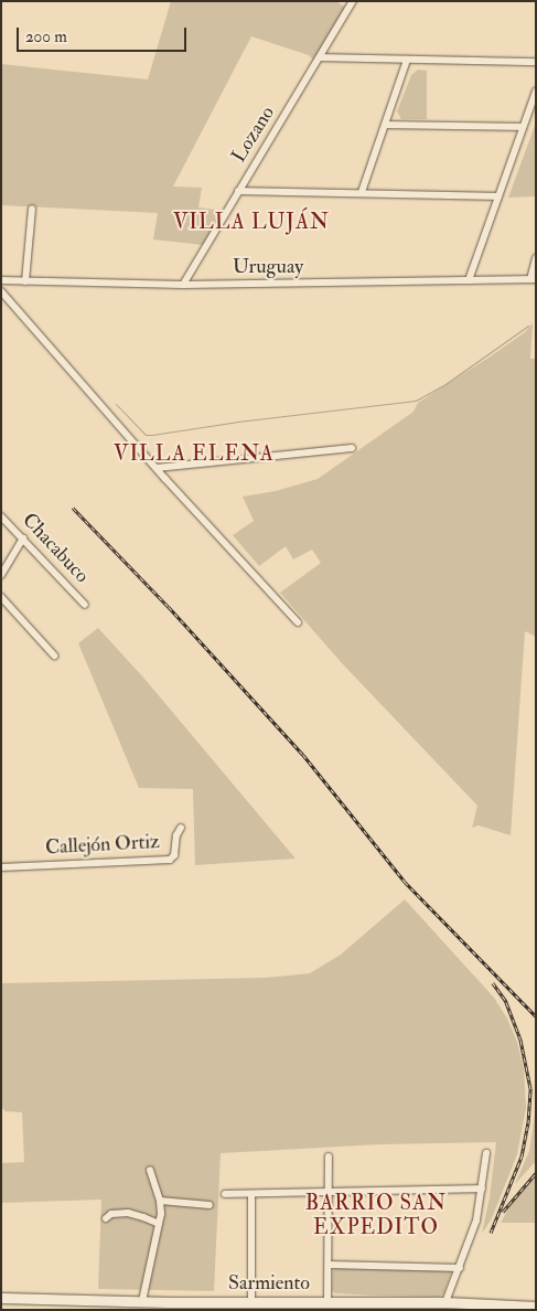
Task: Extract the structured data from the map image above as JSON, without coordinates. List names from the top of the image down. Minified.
{"streets":{"main road":["Sarmiento"],"street":["Lozano","Uruguay","Chacabuco","Callejón Ortiz"]},"crossings":[["Lozano","Uruguay"]],"districts":["VILLA LUJÁN","VILLA ELENA","BARRIO SAN EXPEDITO"],"scale_bar":"200 m"}
